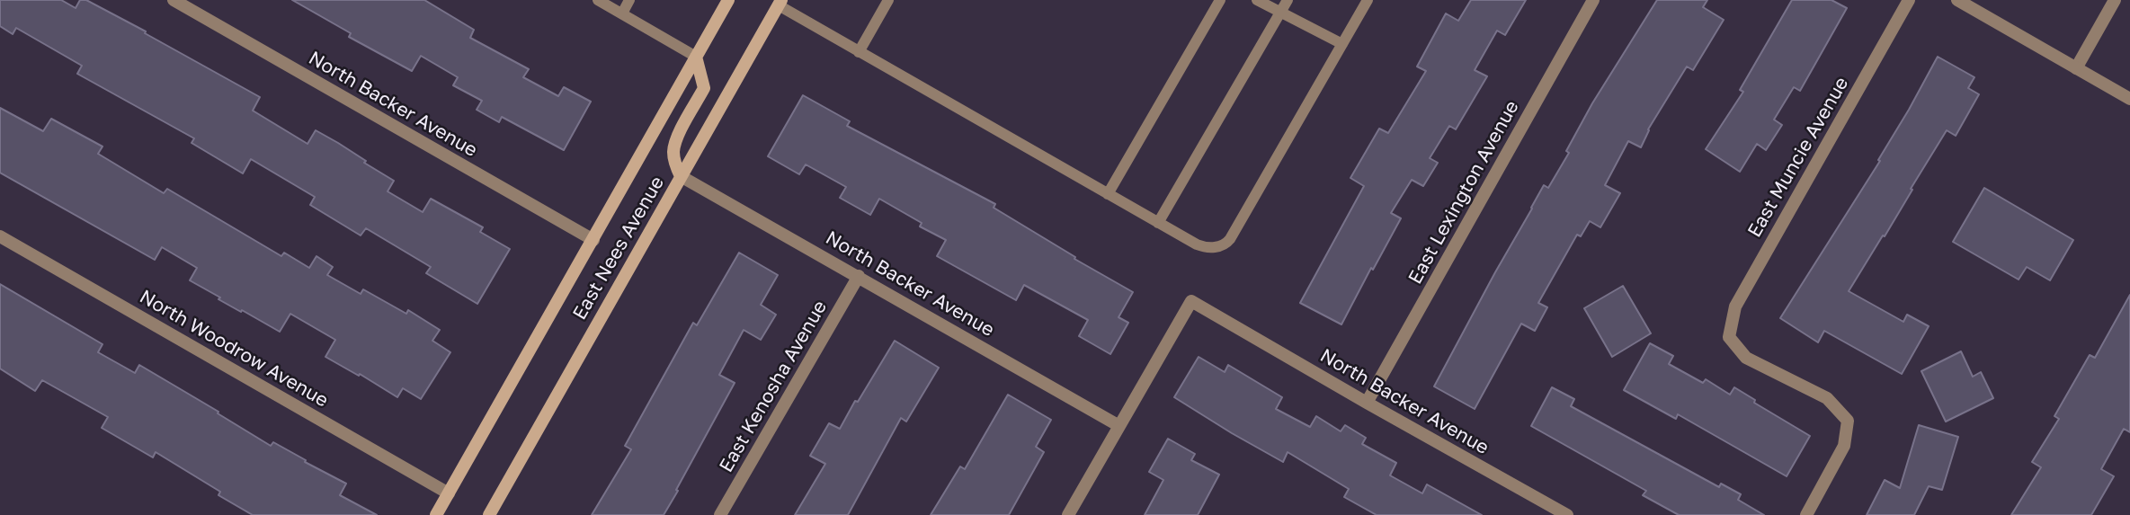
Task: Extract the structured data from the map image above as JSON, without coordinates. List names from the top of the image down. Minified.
{"streets":{"main road":["East Nees Avenue"],"street":["North Backer Avenue","East Muncie Avenue","East Lexington Avenue","North Woodrow Avenue","East Kenosha Avenue"]},"crossings":[["North Backer Avenue","East Lexington Avenue"],["North Backer Avenue","East Nees Avenue"],["North Backer Avenue","East Kenosha Avenue"],["East Nees Avenue","North Woodrow Avenue"]]}
